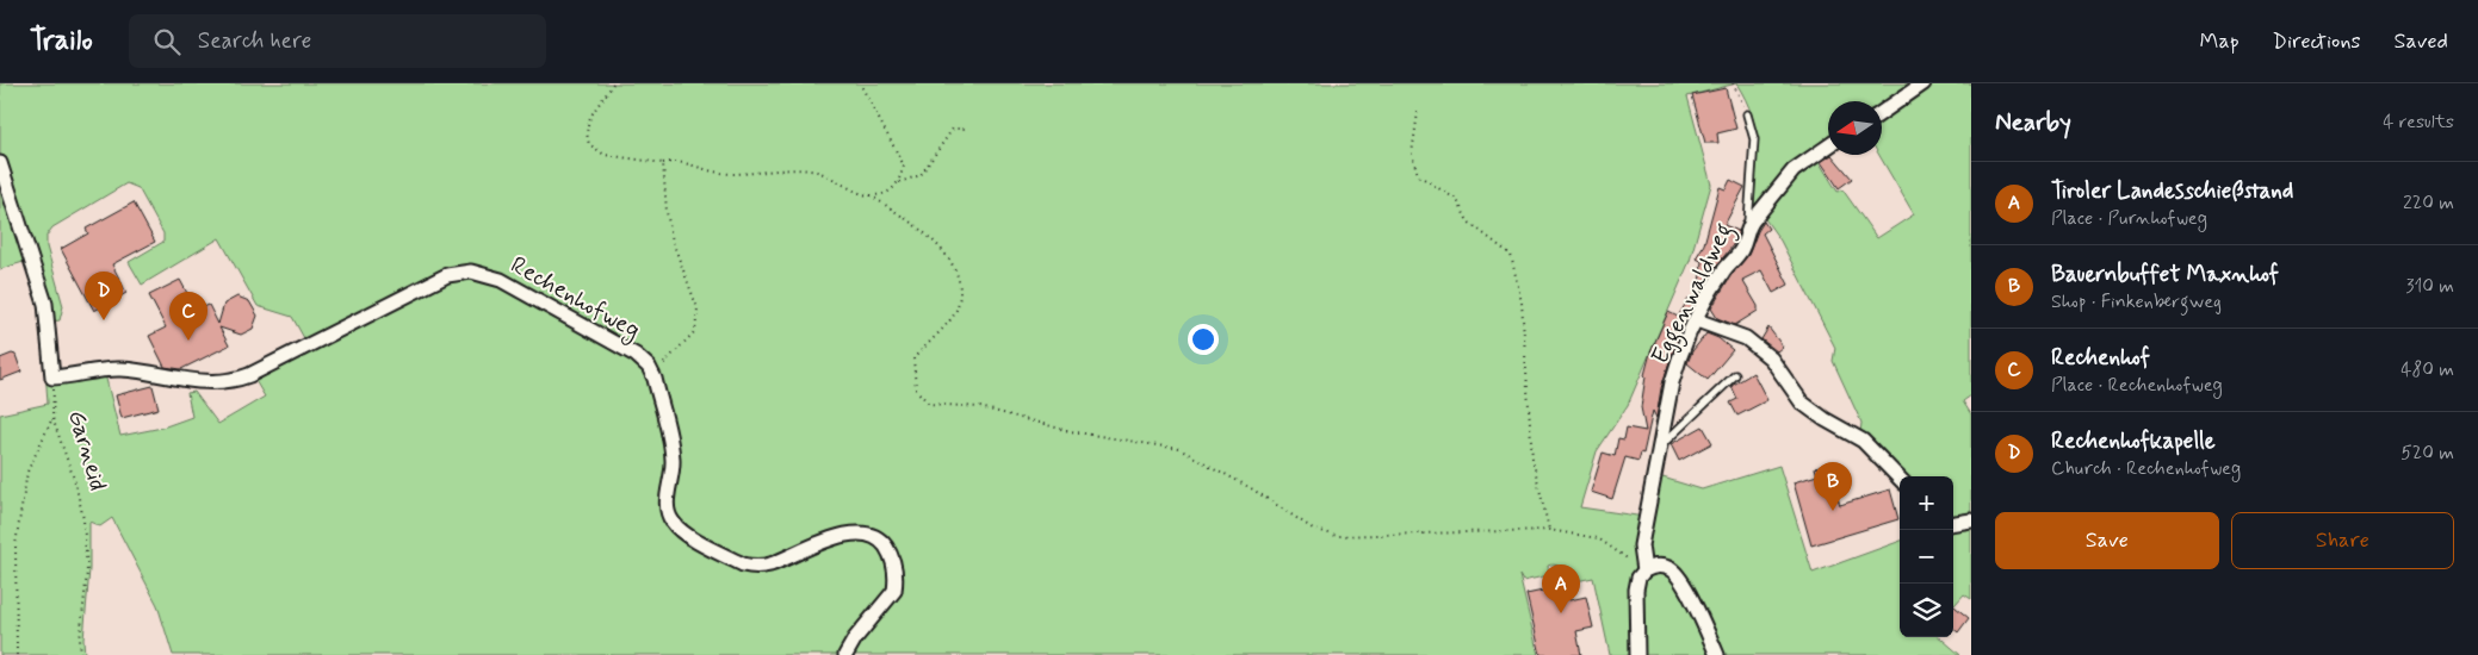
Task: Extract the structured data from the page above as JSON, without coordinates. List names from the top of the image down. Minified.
{"streets":{"street":["Eggenwaldweg","Rechenhofweg"],"path":["Garneid"]},"crossings":[["Rechenhofweg","Garneid"]],"north":"left","page":{"header":"Trailo","search":"Search here","nav":["Map","Directions","Saved"],"heading":["Nearby","4 results"],"list":[{"mark":"A","name":"Tiroler Landesschießstand","note":"Place · Purnhofweg","value":"220 m"},{"mark":"B","name":"Bauernbuffet Maxnhof","note":"Shop · Finkenbergweg","value":"310 m"},{"mark":"C","name":"Rechenhof","note":"Place · Rechenhofweg","value":"480 m"},{"mark":"D","name":"Rechenhofkapelle","note":"Church · Rechenhofweg","value":"520 m"}],"pins":["D","C","B","A"],"map_buttons":["+","−"],"buttons":["Save","Share"]}}
